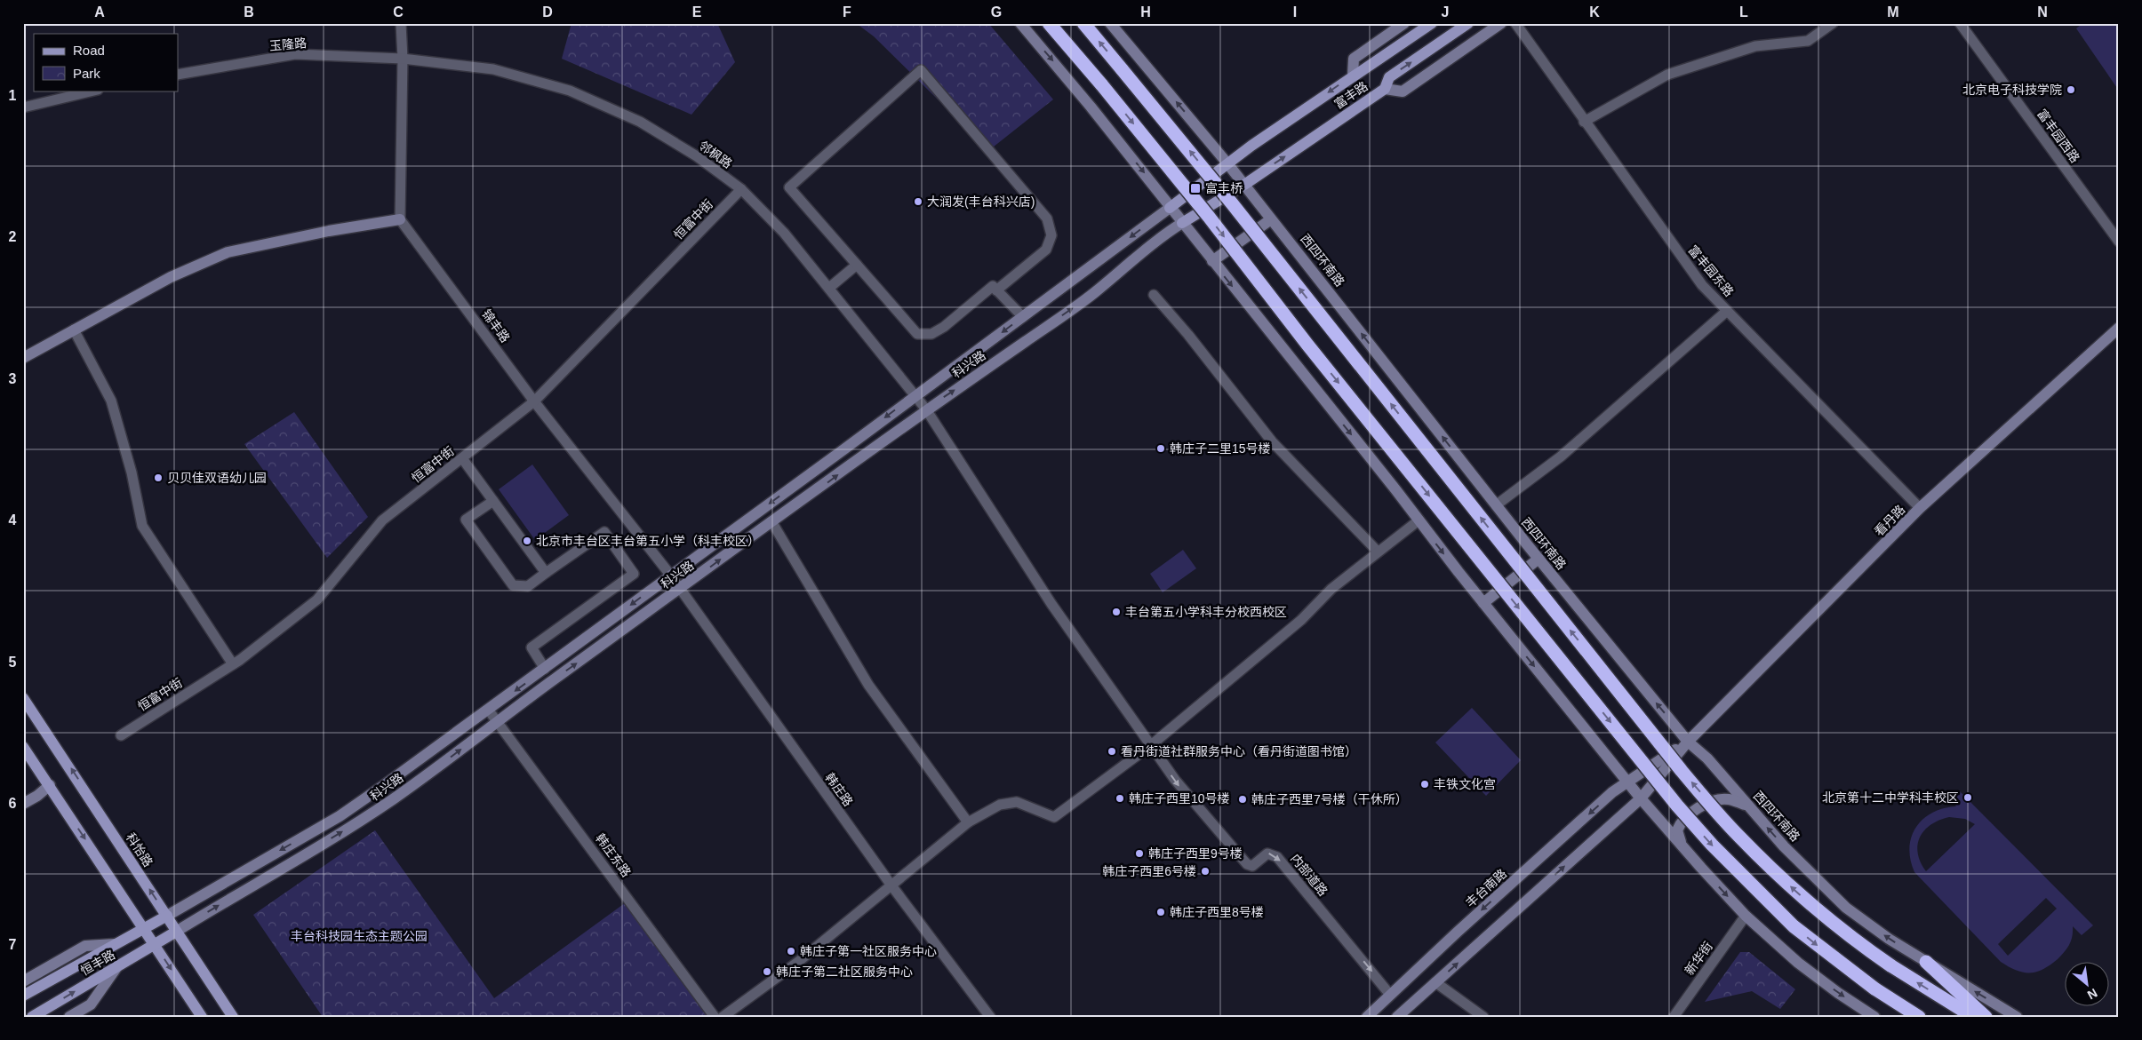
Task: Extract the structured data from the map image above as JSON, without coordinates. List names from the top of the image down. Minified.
{"streets":{"main road":["富丰路","科怡路","恒丰路"],"street":["玉隆路","富丰园西路","邻枫路","恒富中街","西四环南路","富丰园东路","锦丰路","科兴路","看丹路","韩庄路","韩庄东路","内部道路","丰台南路","新华街"]},"crossings":[["玉隆路","邻枫路"],["富丰路","西四环南路"],["富丰路","科兴路"],["邻枫路","恒富中街"],["邻枫路","科兴路"],["邻枫路","内部道路"],["恒富中街","锦丰路"],["西四环南路","看丹路"],["西四环南路","丰台南路"],["富丰园东路","看丹路"],["锦丰路","科兴路"],["锦丰路","韩庄路"],["科兴路","韩庄路"],["科兴路","科怡路"],["科兴路","韩庄东路"],["科兴路","恒丰路"],["看丹路","丰台南路"],["科怡路","恒丰路"],["内部道路","丰台南路"]],"one_way":["内部道路"],"parks":["丰台科技园生态主题公园"],"places":{"other":["北京电子科技学院","大润发(丰台科兴店)","韩庄子二里15号楼","贝贝佳双语幼儿园","北京市丰台区丰台第五小学（科丰校区）","丰台第五小学科丰分校西校区","看丹街道社群服务中心（看丹街道图书馆）","丰铁文化宫","北京第十二中学科丰校区","韩庄子西里10号楼","韩庄子西里7号楼（干休所）","韩庄子西里9号楼","韩庄子西里6号楼","韩庄子西里8号楼","韩庄子第一社区服务中心","韩庄子第二社区服务中心"],"transit":["富丰桥"]},"legend":["Road","Park"],"north":"bottom right","grid":{"columns":["A","B","C","D","E","F","G","H","I","J","K","L","M","N"],"rows":["1","2","3","4","5","6","7"]}}
